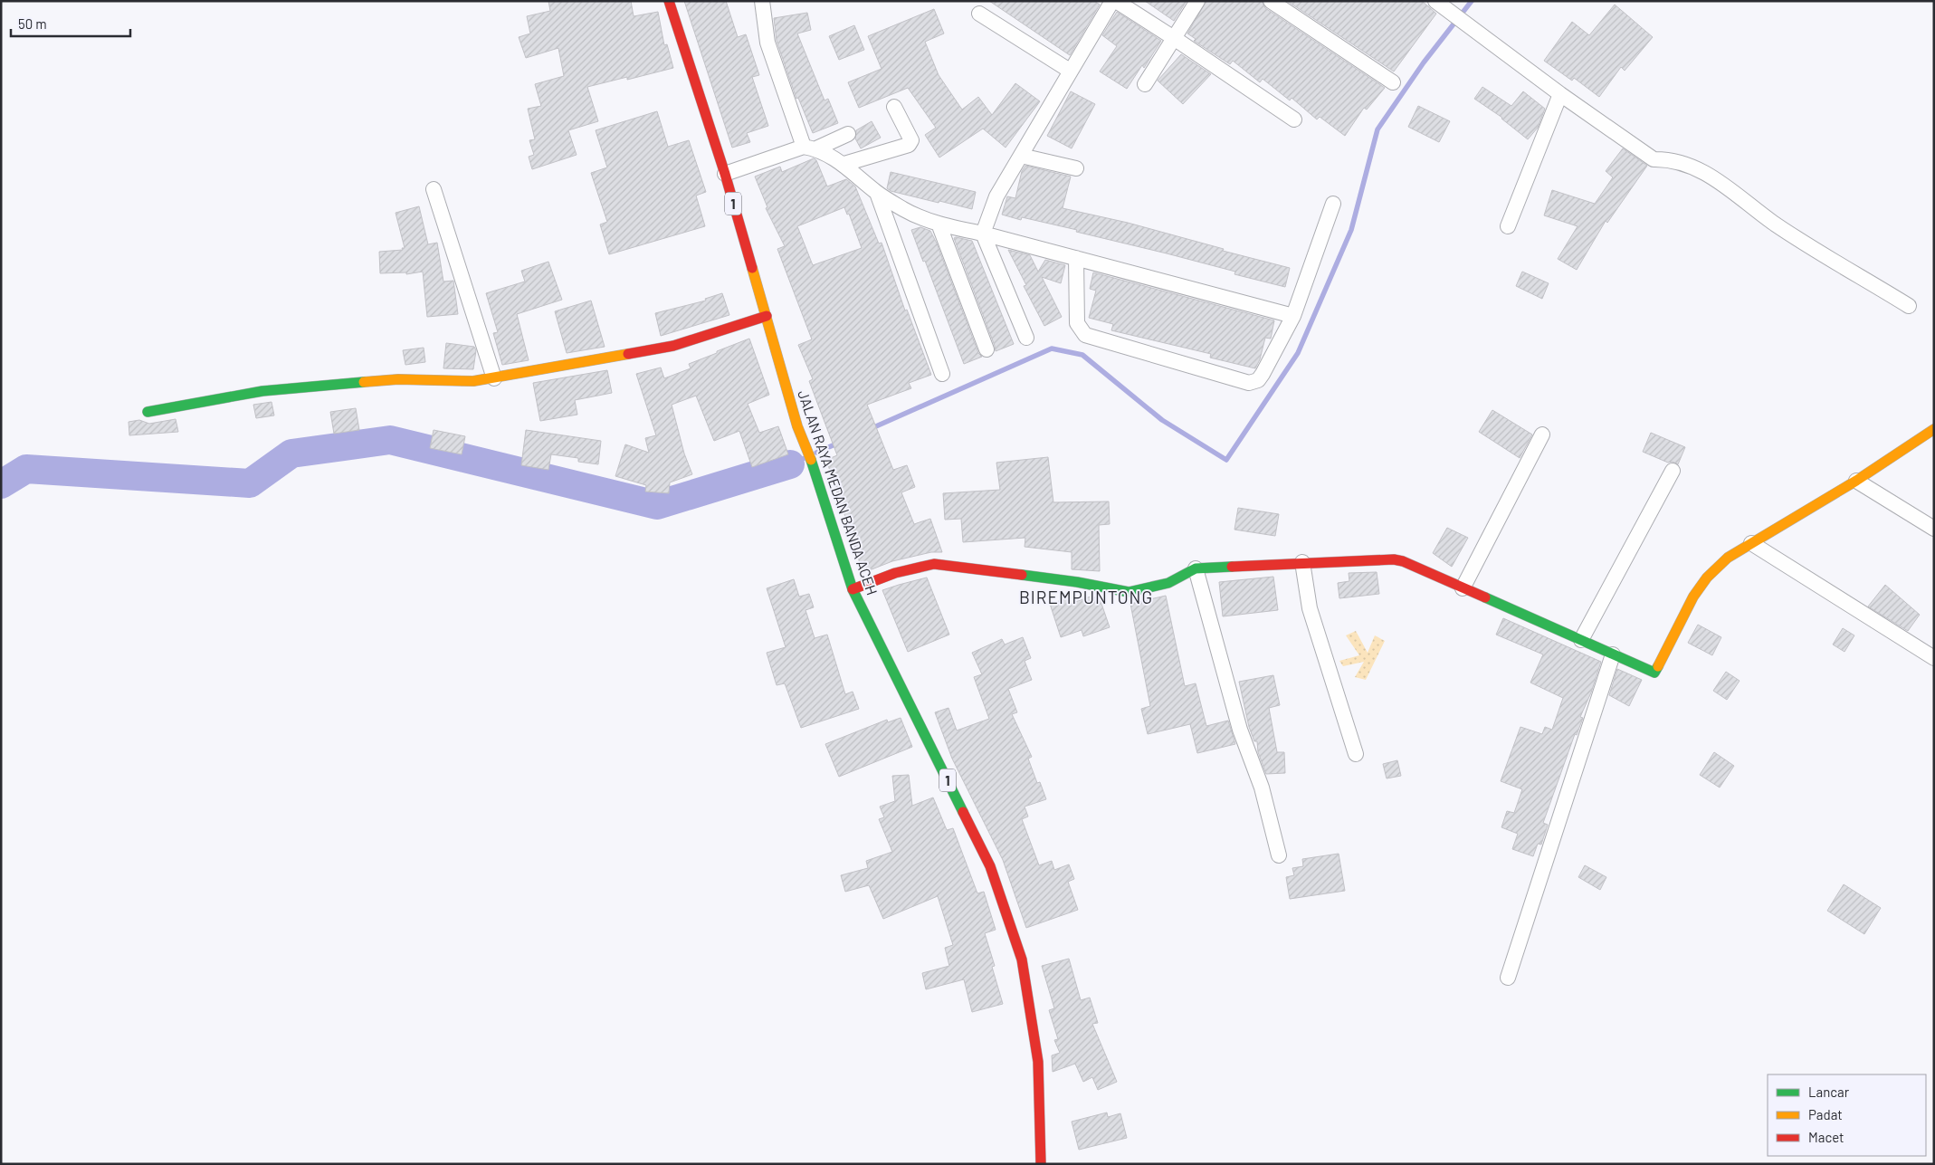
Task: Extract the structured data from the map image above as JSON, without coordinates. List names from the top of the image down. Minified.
{"streets":{"main road":["1","JALAN RAYA MEDAN BANDA ACEH"]},"districts":["BIREMPUNTONG"],"legend":["Lancar","Padat","Macet"],"scale_bar":"50 m"}
